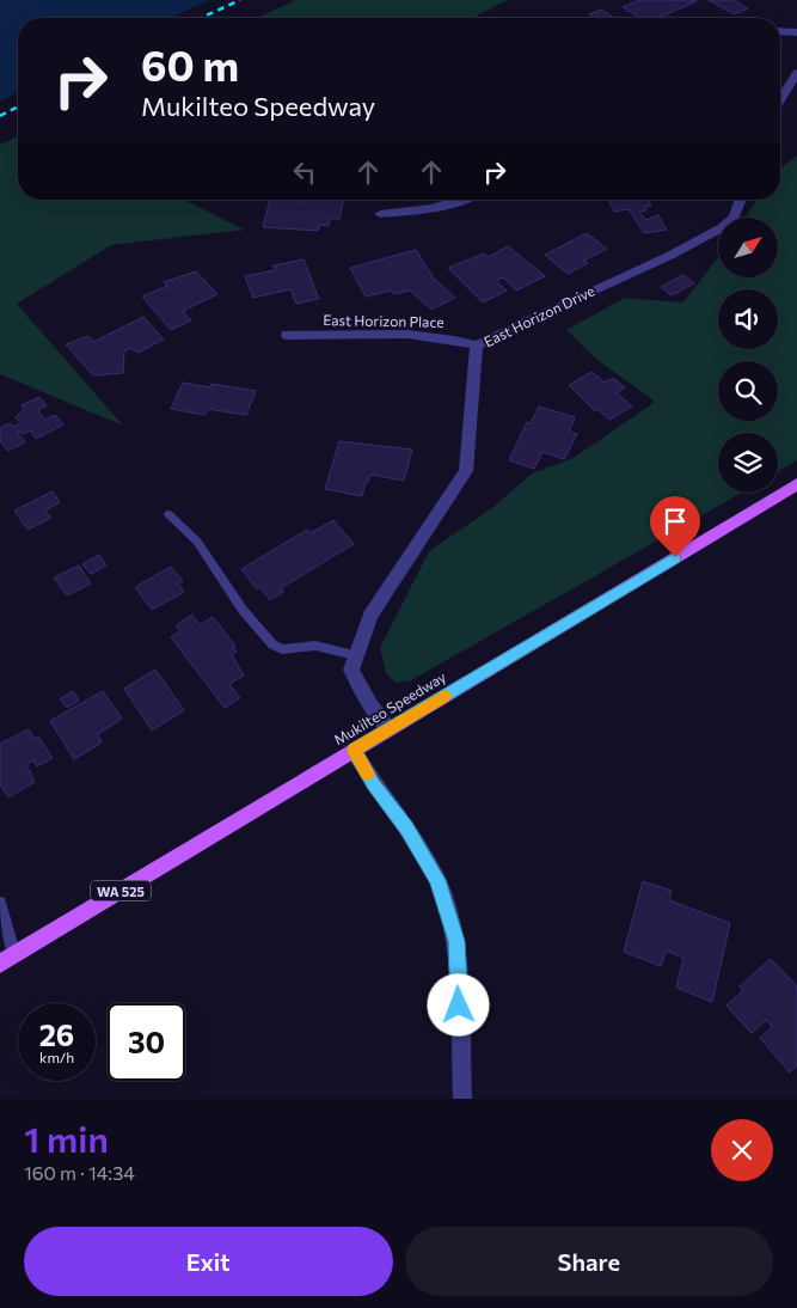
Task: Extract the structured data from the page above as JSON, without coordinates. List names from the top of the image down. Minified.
{"streets":{"main road":["Mukilteo Speedway","WA 525"],"street":["East Horizon Drive","East Horizon Place"]},"crossings":[["East Horizon Drive","East Horizon Place"],["East Horizon Drive","Mukilteo Speedway"]],"north":"top right","page":{"turn":["60 m","Mukilteo Speedway"],"speed":"26 km/h","limit":"30","heading":["1 min","160 m · 14:34"],"buttons":["Exit","Share"]}}
